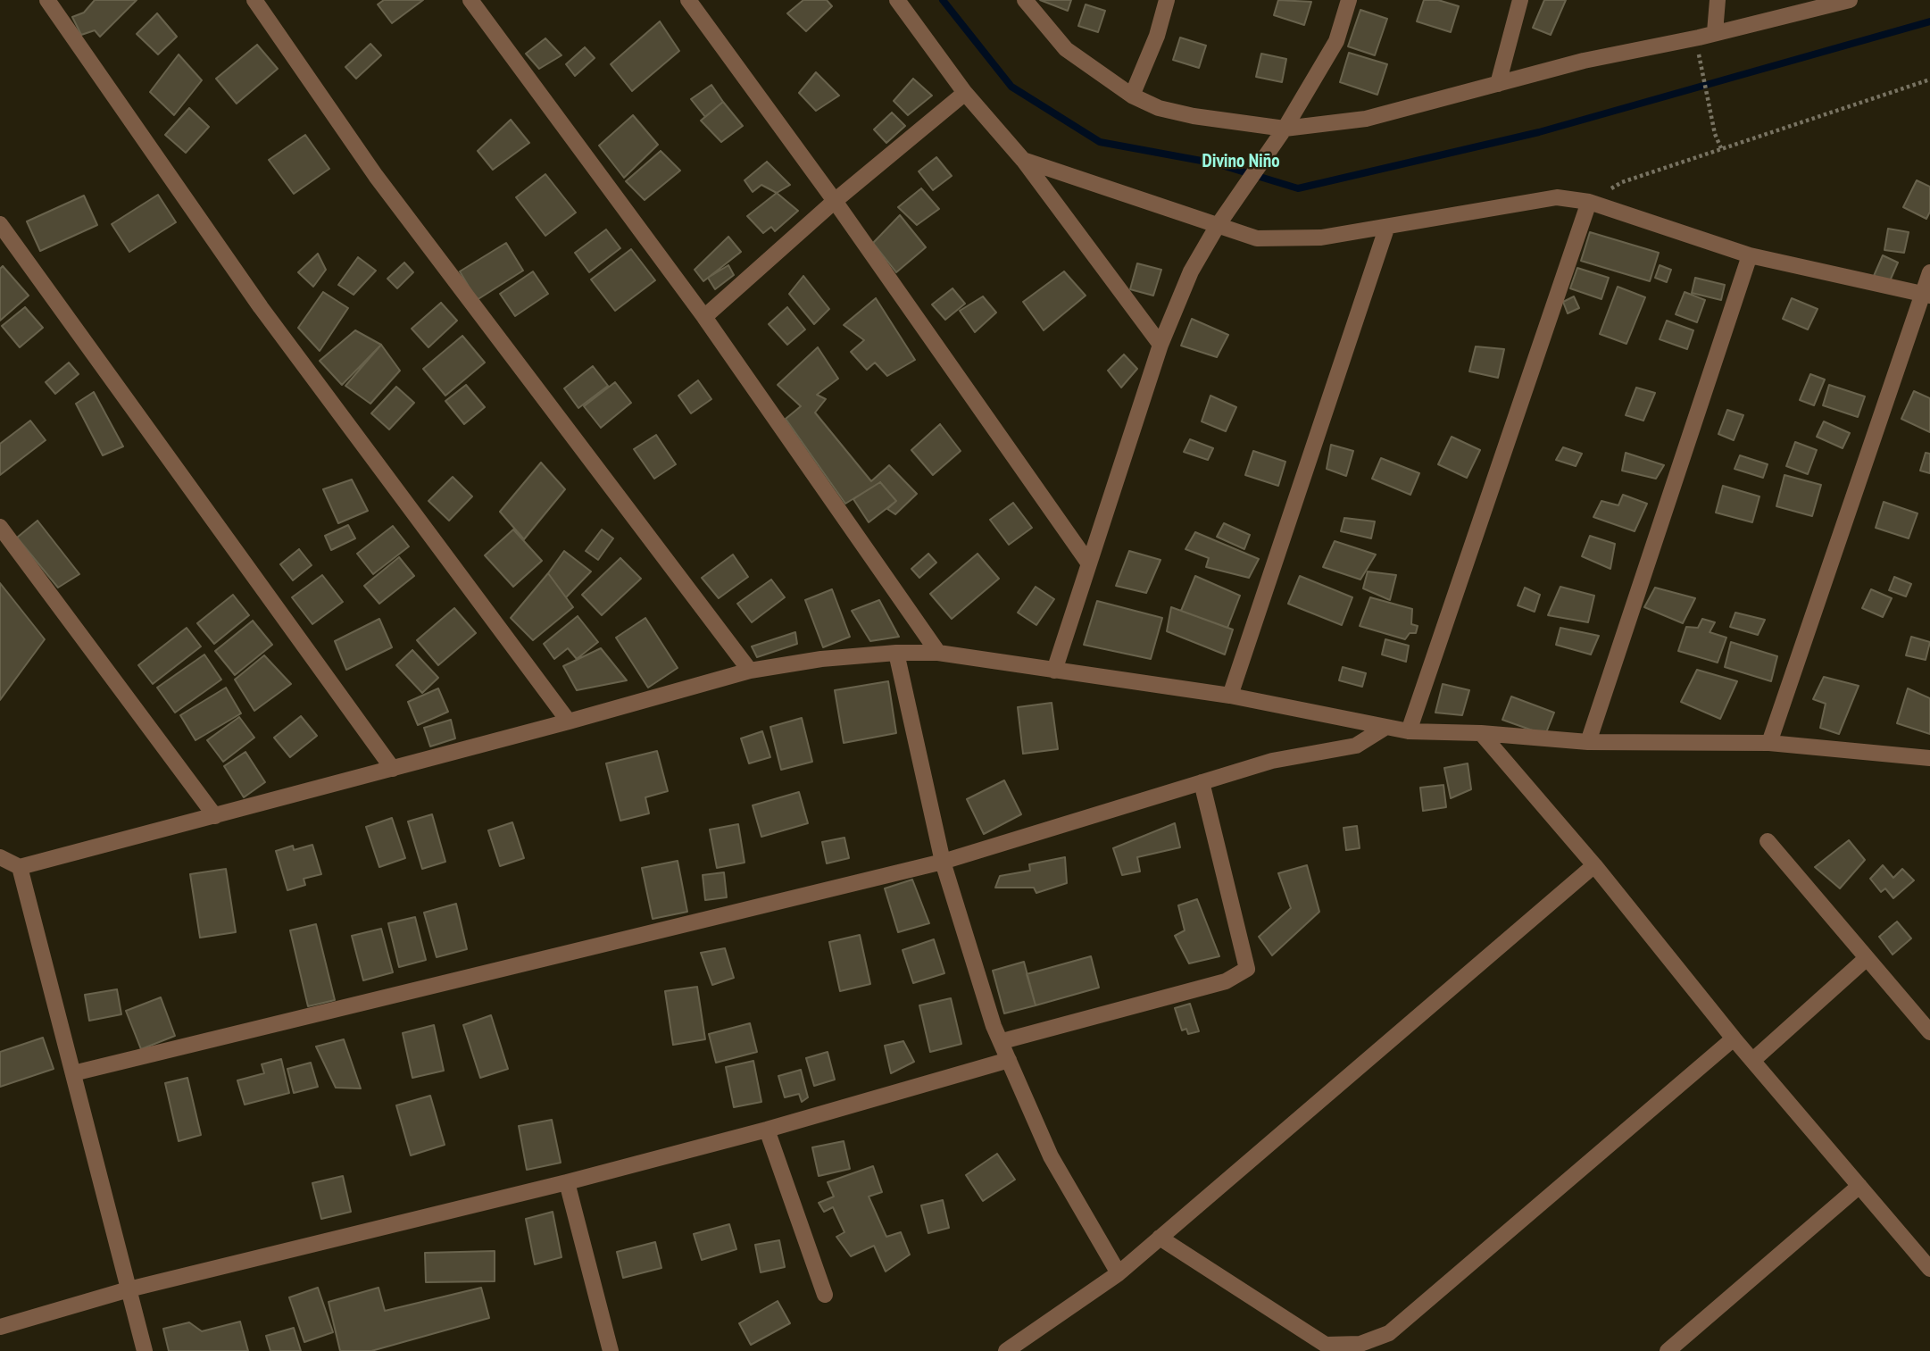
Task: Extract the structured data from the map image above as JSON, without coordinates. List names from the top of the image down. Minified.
{"districts":["Divino Niño"]}
